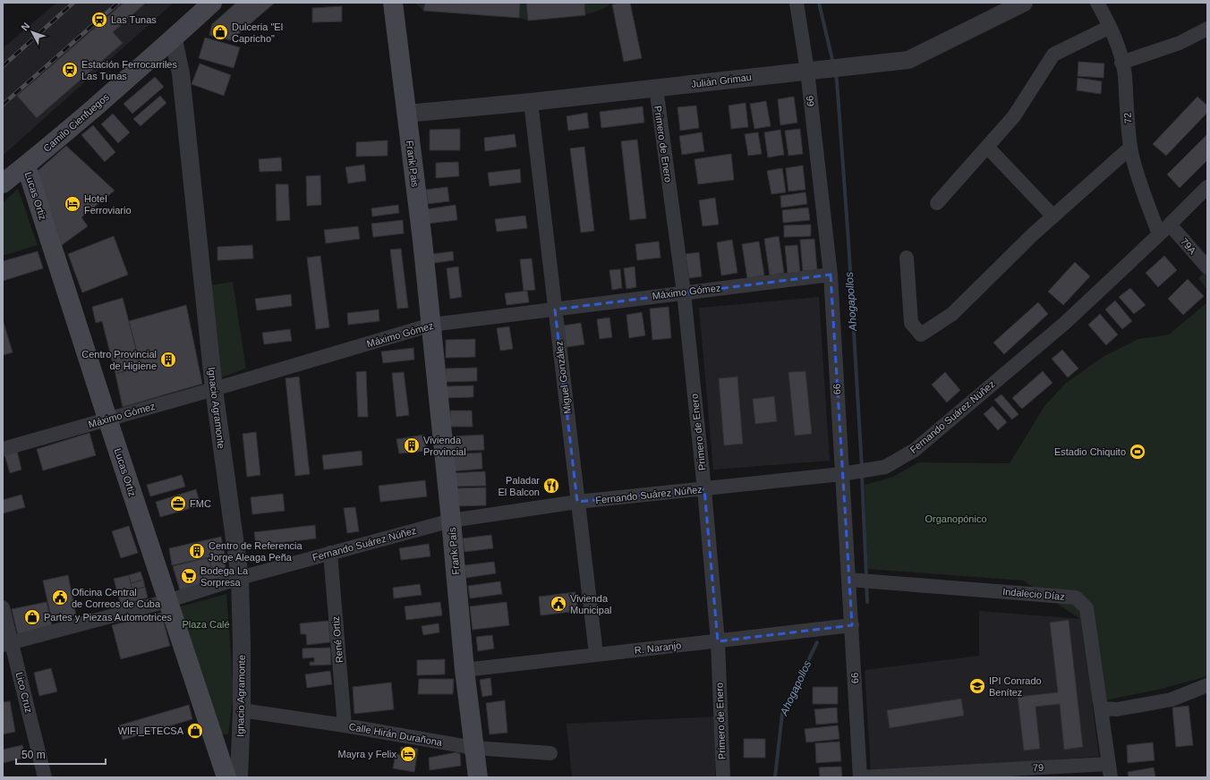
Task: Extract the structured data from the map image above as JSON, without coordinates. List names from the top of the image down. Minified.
{"streets":{"main road":["Camilo Cienfuegos","Frank Pais","Lucas Ortiz","Frank País"],"street":["Julián Grimau","66","72","Primero de Enero","79A","Máximo Gómez","Miguel González","Ignacio Agramonte","Fernando Suárez Núñez","Indalecio Díaz","René Ortiz","R. Naranjo","Lico Cruz","Calle Hirán Durañona","79"]},"crossings":[["Julián Grimau","66"],["Julián Grimau","Primero de Enero"],["Julián Grimau","Frank Pais"],["Julián Grimau","Miguel González"],["66","Máximo Gómez"],["66","Fernando Suárez Núñez"],["66","Indalecio Díaz"],["66","R. Naranjo"],["66","79"],["72","Fernando Suárez Núñez"],["Camilo Cienfuegos","Lucas Ortiz"],["Camilo Cienfuegos","Ignacio Agramonte"],["Primero de Enero","Máximo Gómez"],["Primero de Enero","Fernando Suárez Núñez"],["Primero de Enero","R. Naranjo"],["Frank Pais","Máximo Gómez"],["Frank Pais","Frank País"],["Lucas Ortiz","Máximo Gómez"],["Lucas Ortiz","Ignacio Agramonte"],["Lucas Ortiz","Fernando Suárez Núñez"],["79A","Fernando Suárez Núñez"],["Máximo Gómez","Miguel González"],["Máximo Gómez","Ignacio Agramonte"],["Máximo Gómez","Frank País"],["Miguel González","Fernando Suárez Núñez"],["Miguel González","R. Naranjo"],["Ignacio Agramonte","Fernando Suárez Núñez"],["Ignacio Agramonte","Calle Hirán Durañona"],["Fernando Suárez Núñez","Frank País"],["Fernando Suárez Núñez","René Ortiz"],["Fernando Suárez Núñez","Lico Cruz"],["Frank País","R. Naranjo"],["Frank País","Calle Hirán Durañona"],["Indalecio Díaz","79"],["René Ortiz","Calle Hirán Durañona"]],"water":["Ahogapollos"],"parks":["Organopónico","Plaza Calé"],"places":{"station":["Las Tunas","Estación Ferrocarriles Las Tunas"],"shop":["Dulceria \"El Capricho\"","Partes y Piezas Automotrices","WIFI_ETECSA"],"hotel":["Hotel Ferroviario","Mayra y Felix"],"building":["Centro Provincial de Higiene","Vivienda Provincial","Centro de Referencia Jorge Aleaga Peña"],"sports":["Estadio Chiquito"],"restaurant":["Paladar El Balcon"],"office":["FMC"],"supermarket":["Bodega La Sorpresa"],"public building":["Oficina Central de Correos de Cuba","Vivienda Municipal"],"school or university":["IPI Conrado Benítez"]},"scale_bar":"50 m","north":"top left"}
